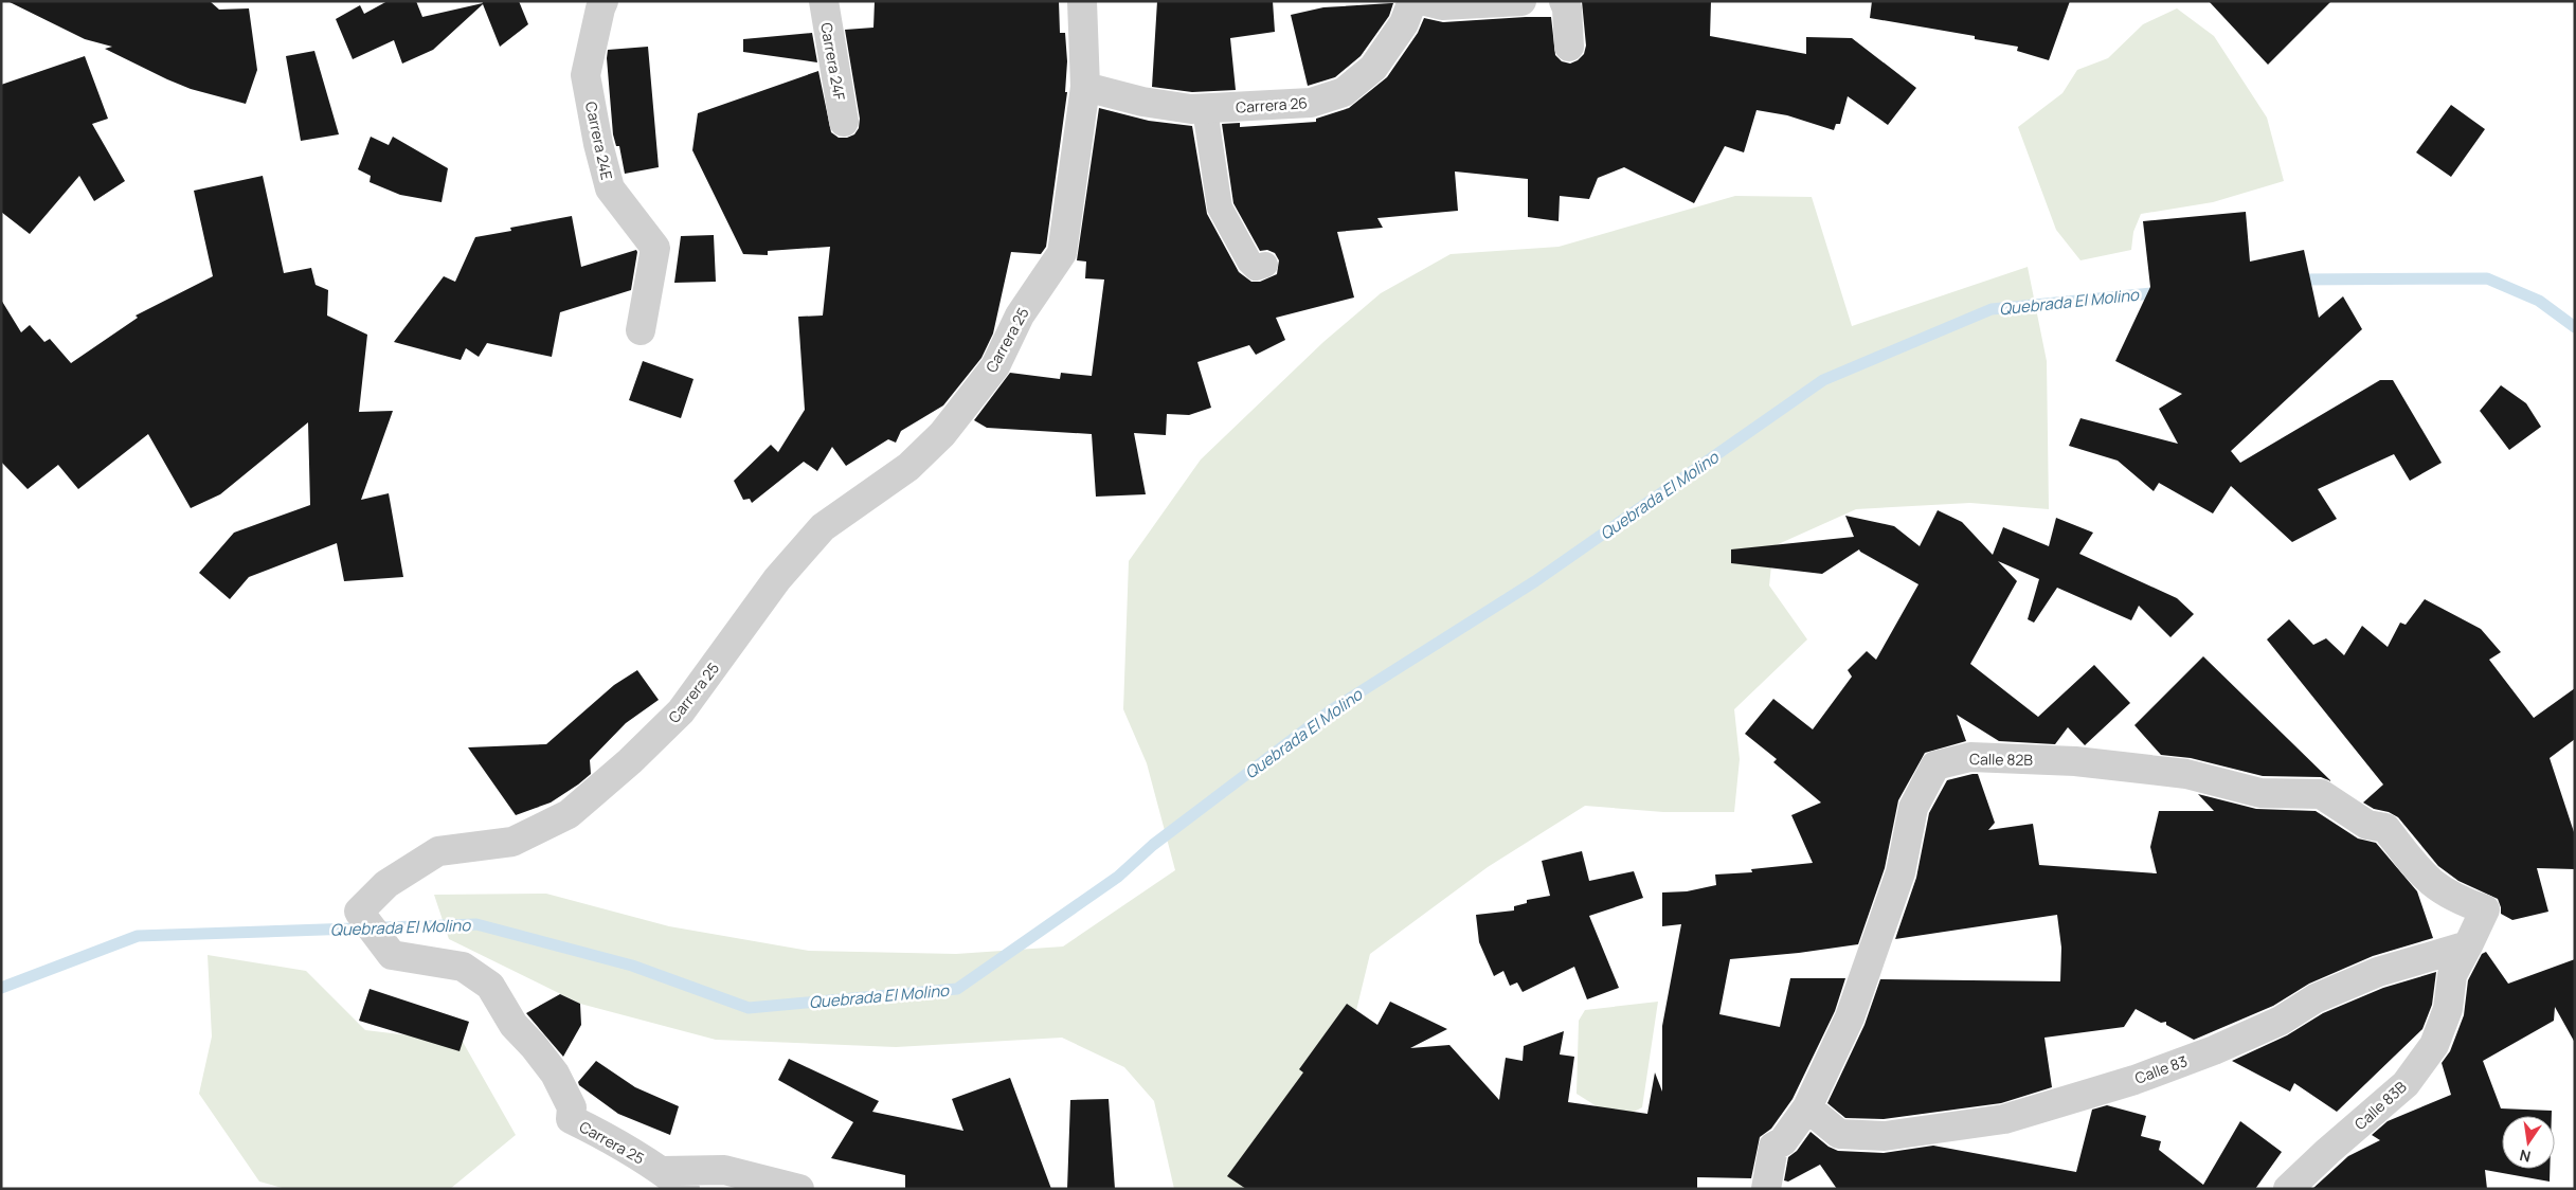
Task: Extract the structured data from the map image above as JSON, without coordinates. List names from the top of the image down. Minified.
{"streets":{"street":["Carrera 24F","Carrera 26","Carrera 24E","Carrera 25","Calle 82B","Calle 83","Calle 83B"]},"crossings":[["Carrera 26","Carrera 25"],["Calle 82B","Calle 83"],["Calle 82B","Calle 83B"],["Calle 83","Calle 83B"]],"water":["Quebrada El Molino"],"north":"bottom"}
